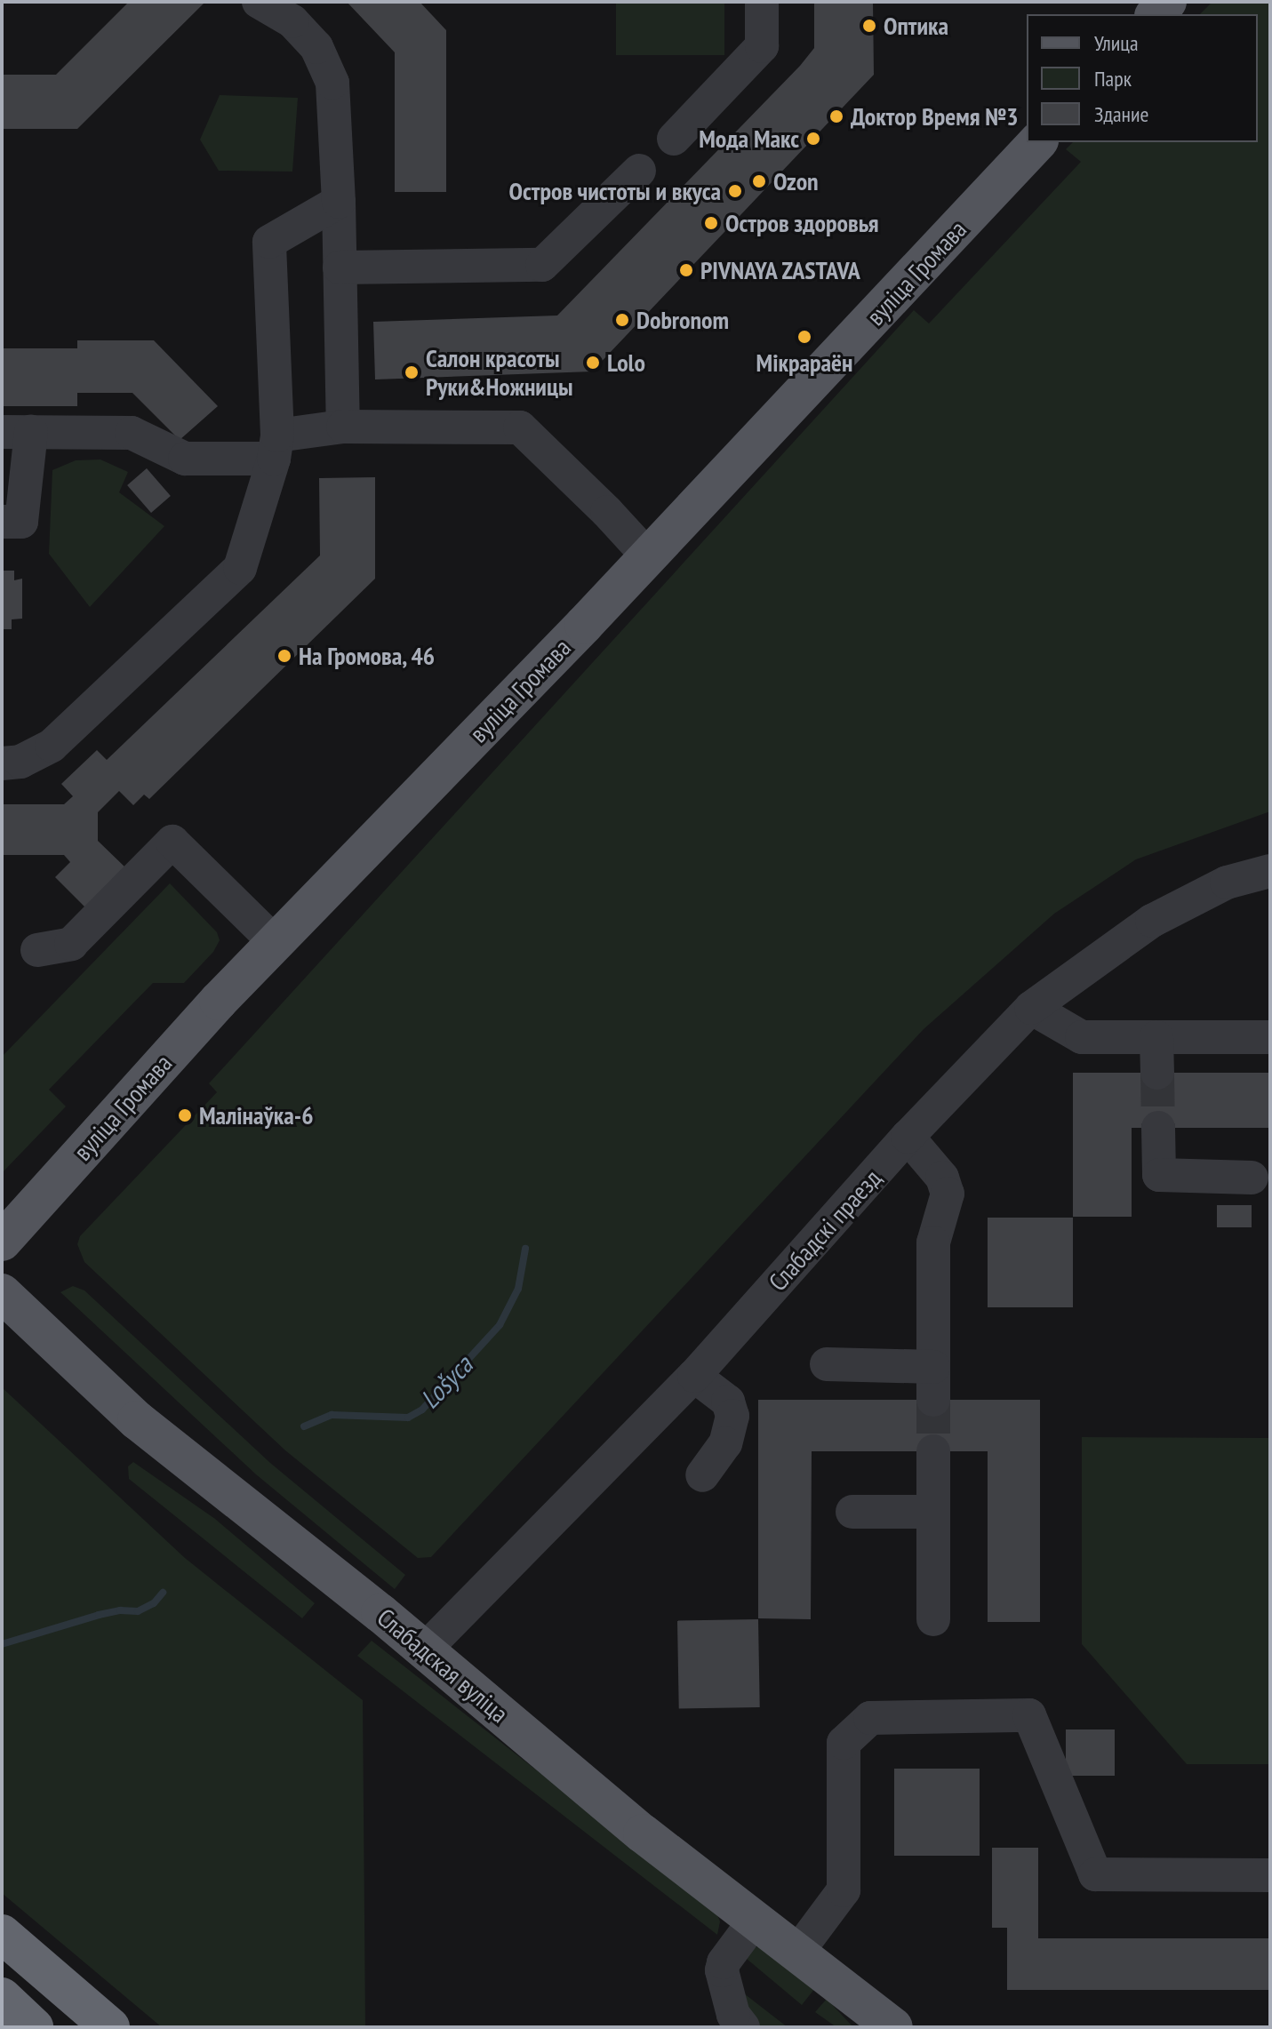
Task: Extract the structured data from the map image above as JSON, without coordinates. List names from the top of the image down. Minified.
{"streets":{"main road":["вуліца Громава","Слабадская вуліца"],"street":["Слабадскі праезд"]},"crossings":[["Слабадскі праезд","Слабадская вуліца"]],"water":["Lošyca"],"places":["Оптика","Доктор Время №3","Мода Макс","Ozon","Остров чистоты и вкуса","Остров здоровья","PIVNAYA ZASTAVA","Dobronom","Мікрараён","Lolo","Салон красоты Руки&Ножницы","На Громова, 46","Малінаўка-6"],"legend":["Улица","Парк","Здание"]}
